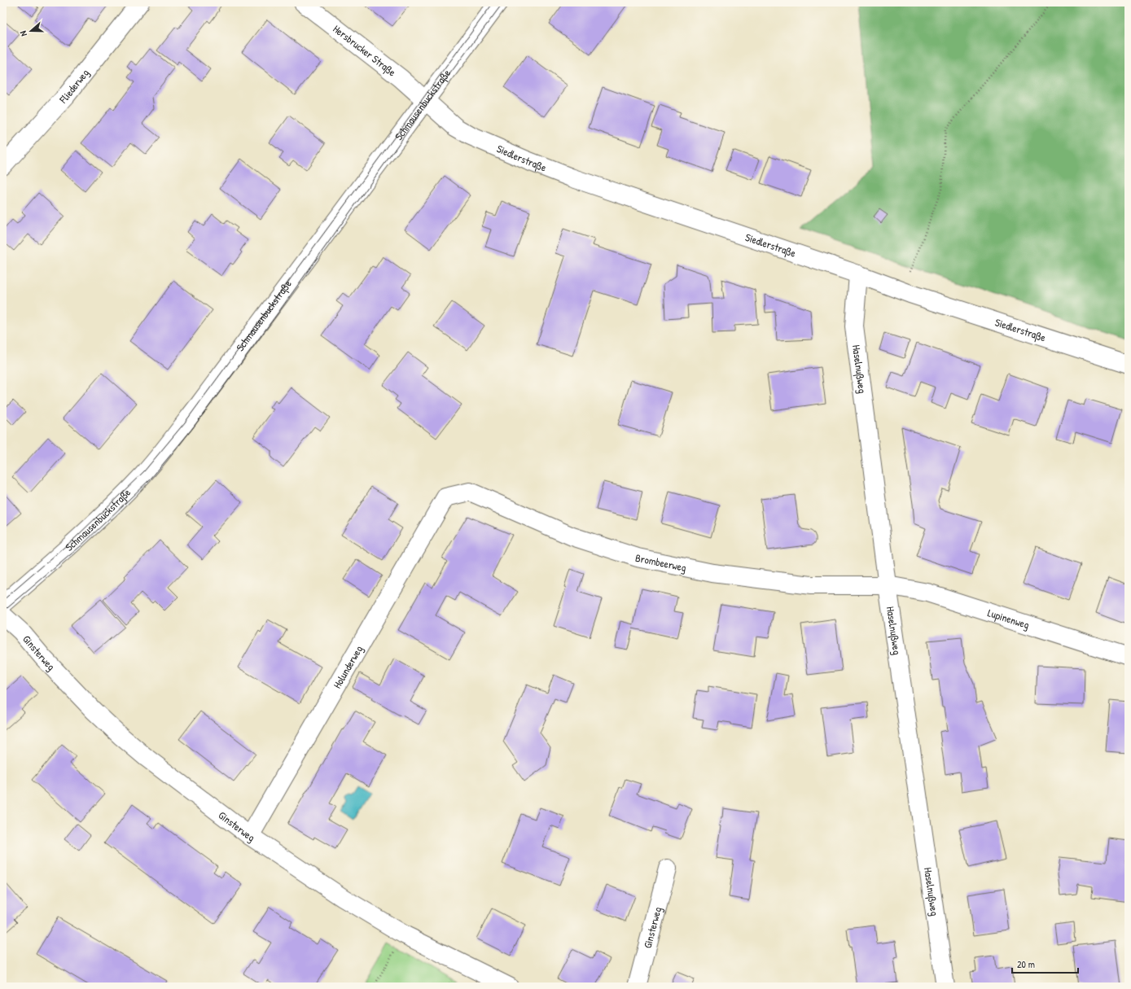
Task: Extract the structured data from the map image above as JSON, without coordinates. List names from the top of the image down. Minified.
{"streets":{"street":["Hersbrucker Straße","Fliederweg","Schmausenbuckstraße","Siedlerstraße","Haselnußweg","Brombeerweg","Lupinenweg","Ginsterweg","Holunderweg"]},"crossings":[["Hersbrucker Straße","Schmausenbuckstraße"],["Hersbrucker Straße","Siedlerstraße"],["Schmausenbuckstraße","Siedlerstraße"],["Siedlerstraße","Haselnußweg"],["Haselnußweg","Brombeerweg"],["Haselnußweg","Lupinenweg"],["Brombeerweg","Lupinenweg"],["Brombeerweg","Holunderweg"],["Ginsterweg","Holunderweg"]],"scale_bar":"20 m","north":"left"}
